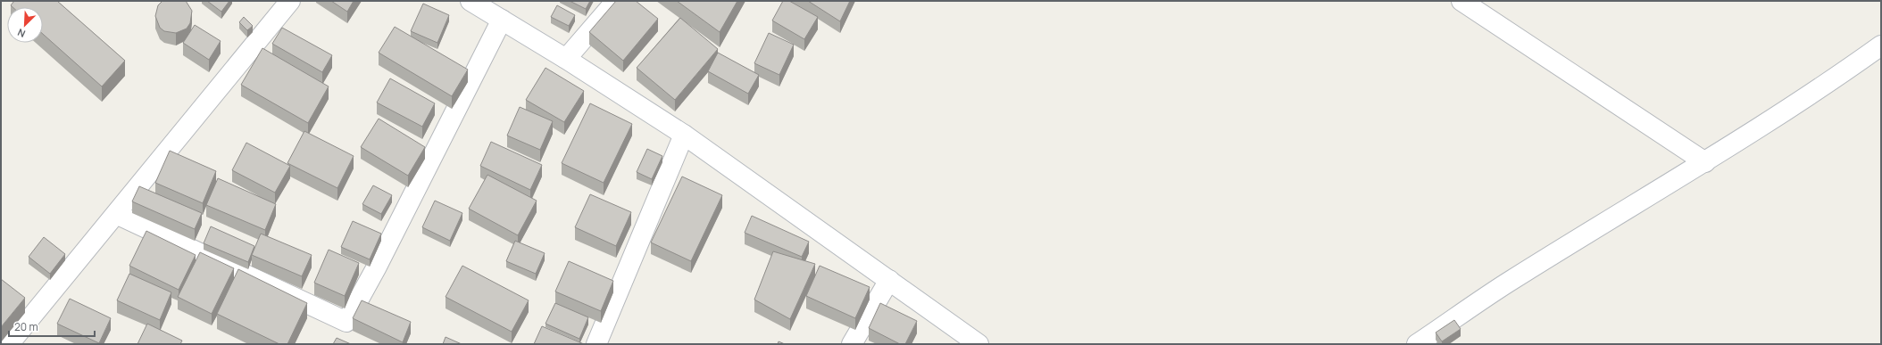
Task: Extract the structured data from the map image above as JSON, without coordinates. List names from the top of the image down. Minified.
{"scale_bar":"20 m","north":"bottom left"}
